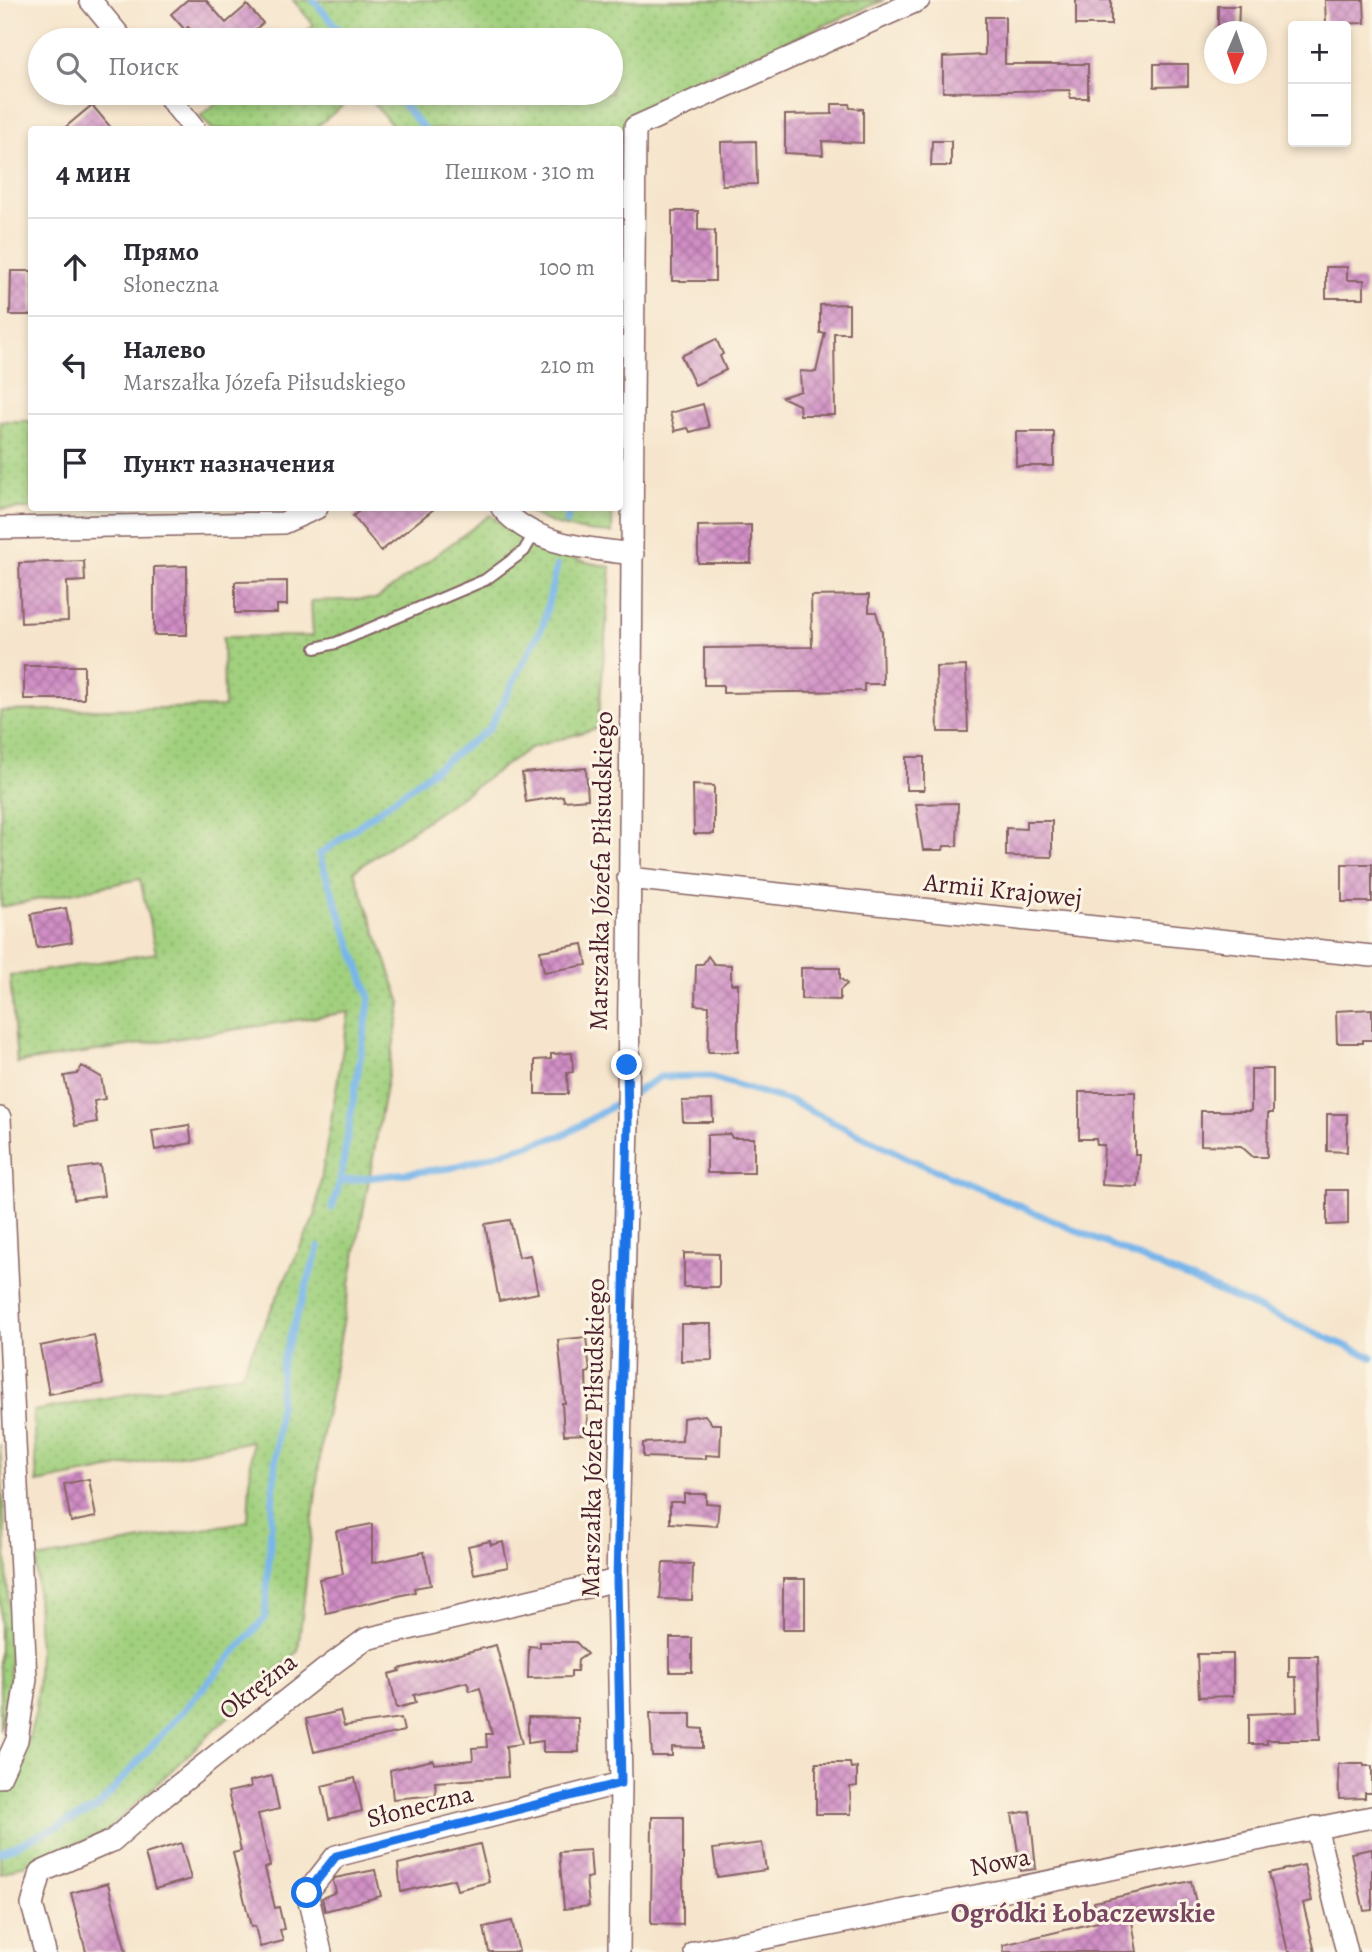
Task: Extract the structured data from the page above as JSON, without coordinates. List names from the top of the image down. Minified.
{"streets":{"street":["Marszałka Józefa Piłsudskiego","Armii Krajowej","Okrężna","Słoneczna","Nowa"]},"crossings":[["Marszałka Józefa Piłsudskiego","Armii Krajowej"],["Marszałka Józefa Piłsudskiego","Okrężna"],["Marszałka Józefa Piłsudskiego","Słoneczna"]],"districts":["Ogródki Łobaczewskie"],"north":"bottom","page":{"map_buttons":["+","−"],"search":"Поиск","heading":["4 мин","Пешком · 310 m"],"list":[["Прямо","Słoneczna","100 m"],["Налево","Marszałka Józefa Piłsudskiego","210 m"],"Пункт назначения"]}}
